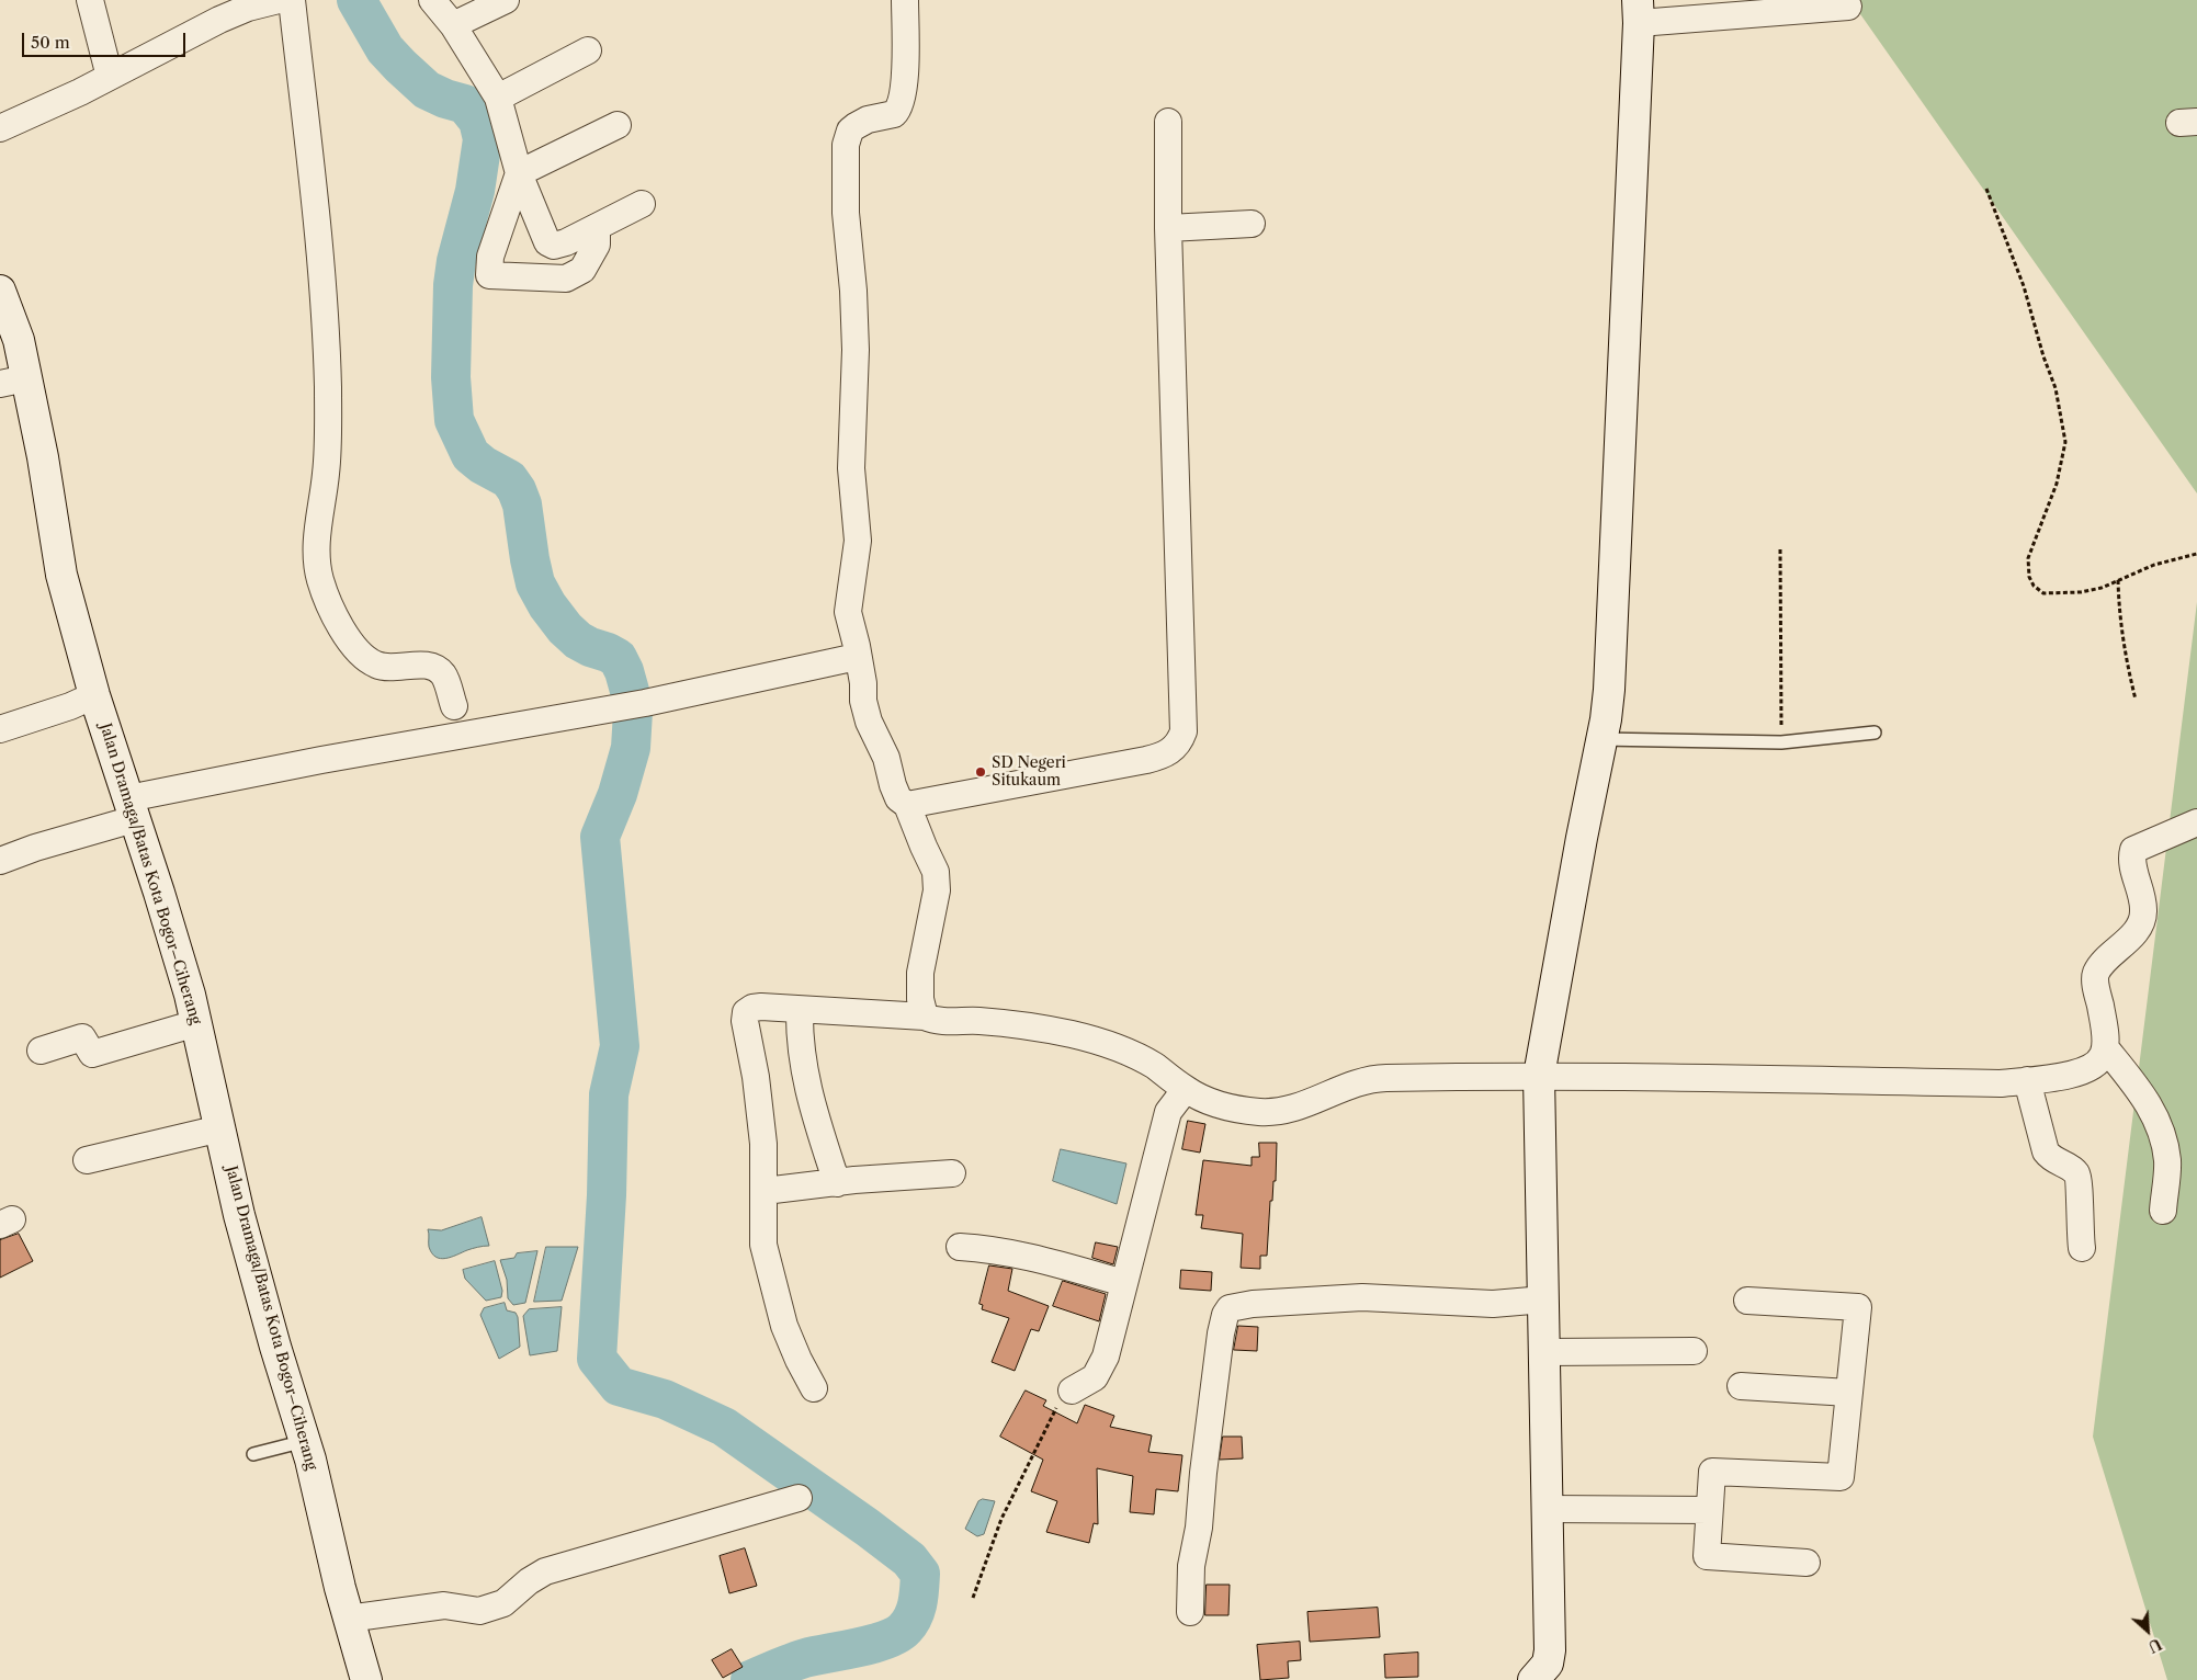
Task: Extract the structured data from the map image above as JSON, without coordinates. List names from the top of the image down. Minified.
{"streets":{"street":["Jalan Dramaga/Batas Kota Bogor–Ciherang"]},"places":["SD Negeri Situkaum"],"scale_bar":"50 m","north":"bottom right"}
